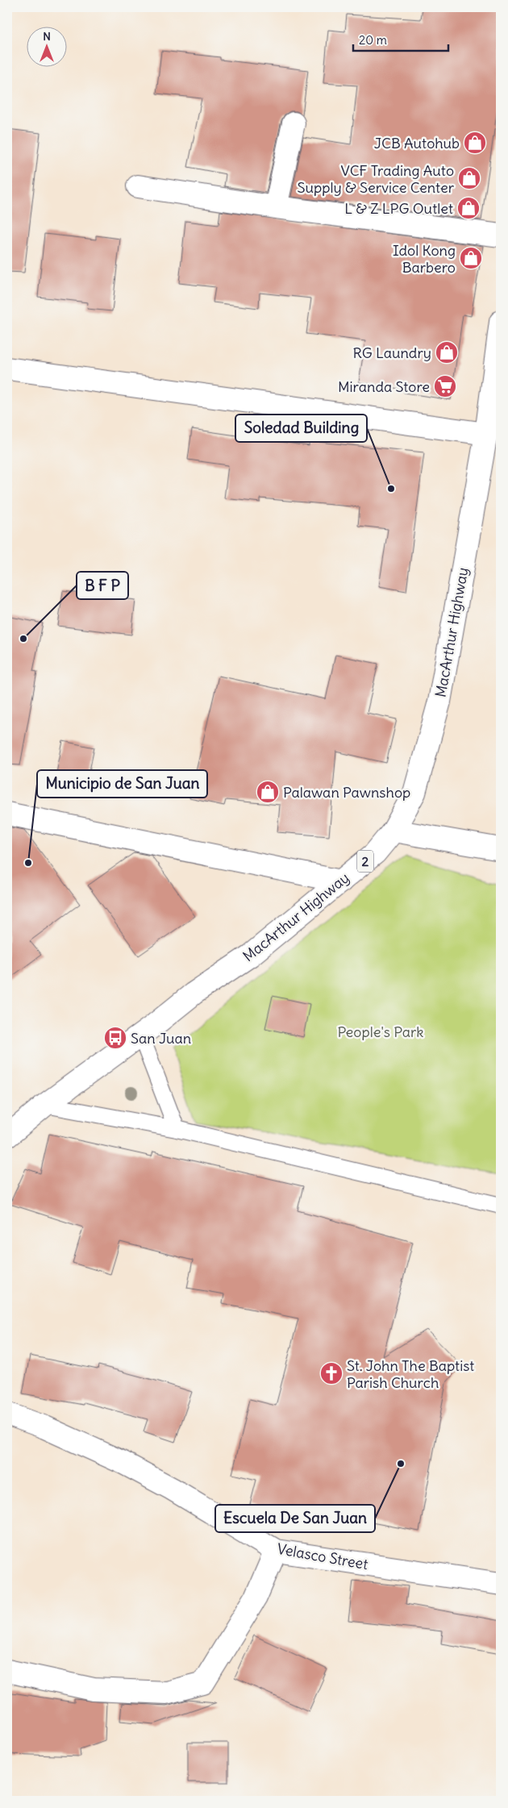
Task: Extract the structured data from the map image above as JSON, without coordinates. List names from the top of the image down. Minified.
{"streets":{"main road":["MacArthur Highway","2","Velasco Street"]},"parks":["People's Park"],"places":{"shop":["JCB Autohub","VCF Trading Auto Supply & Service Center","L & Z LPG Outlet","Idol Kong Barbero","RG Laundry","Palawan Pawnshop"],"supermarket":["Miranda Store"],"other":["Soledad Building","B F P","Municipio de San Juan","Escuela De San Juan"],"bus stop":["San Juan"],"church":["St. John The Baptist Parish Church"]},"scale_bar":"20 m","north":"top"}
